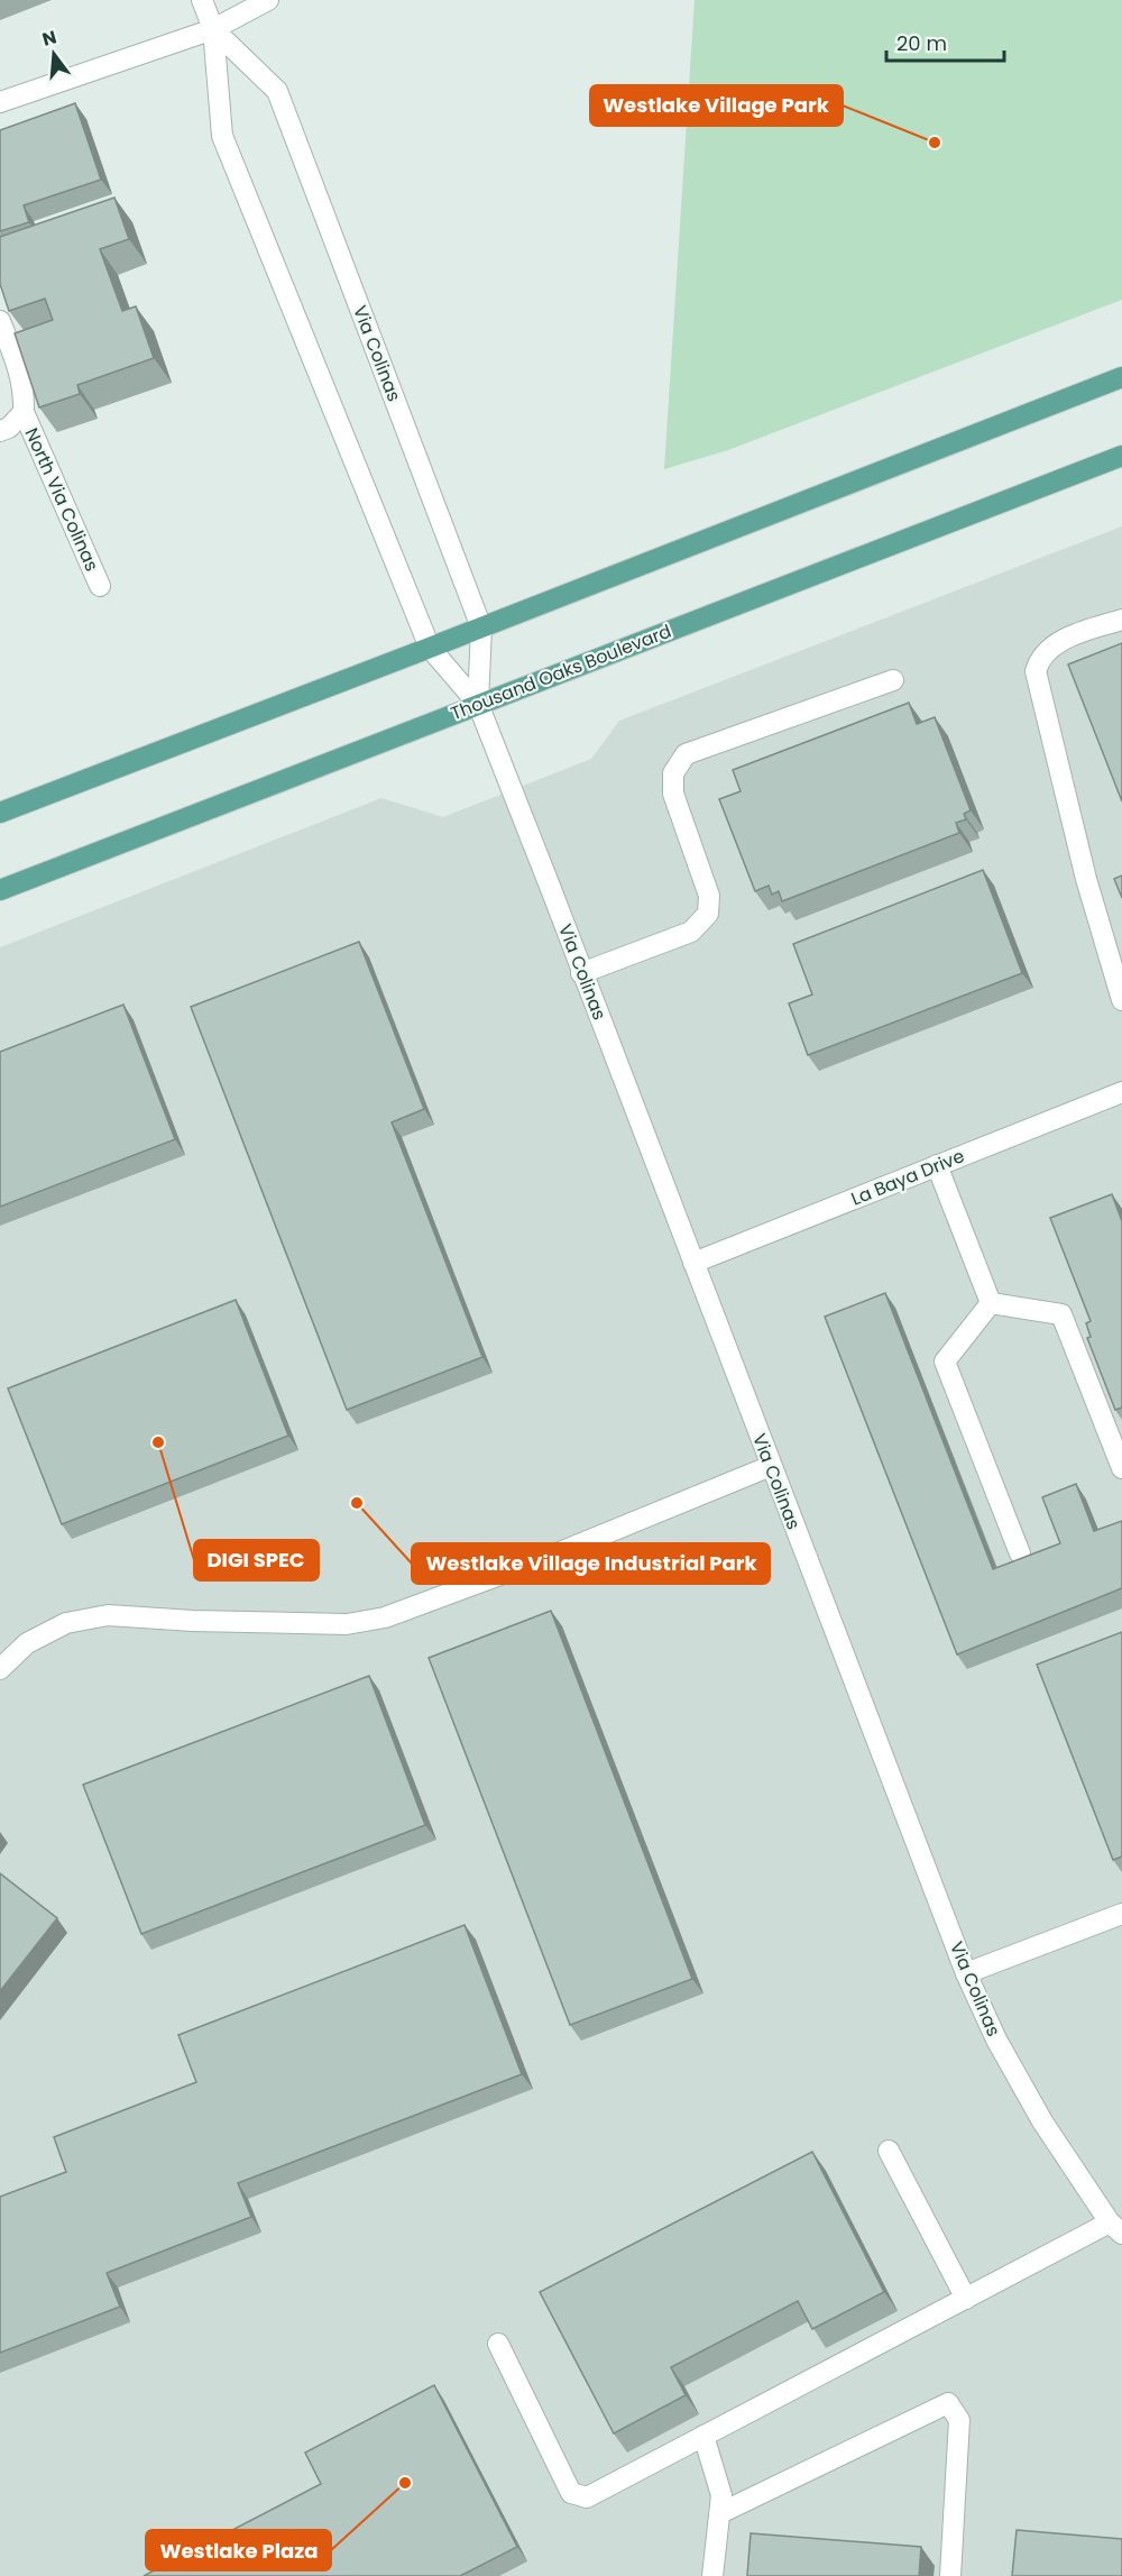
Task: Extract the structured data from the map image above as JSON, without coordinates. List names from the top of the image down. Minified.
{"streets":{"main road":["Thousand Oaks Boulevard"],"street":["Via Colinas","North Via Colinas","La Baya Drive"]},"crossings":[["Via Colinas","Thousand Oaks Boulevard"],["Via Colinas","La Baya Drive"]],"places":["Westlake Village Park","DIGI SPEC","Westlake Village Industrial Park","Westlake Plaza"],"scale_bar":"20 m","north":"top"}
